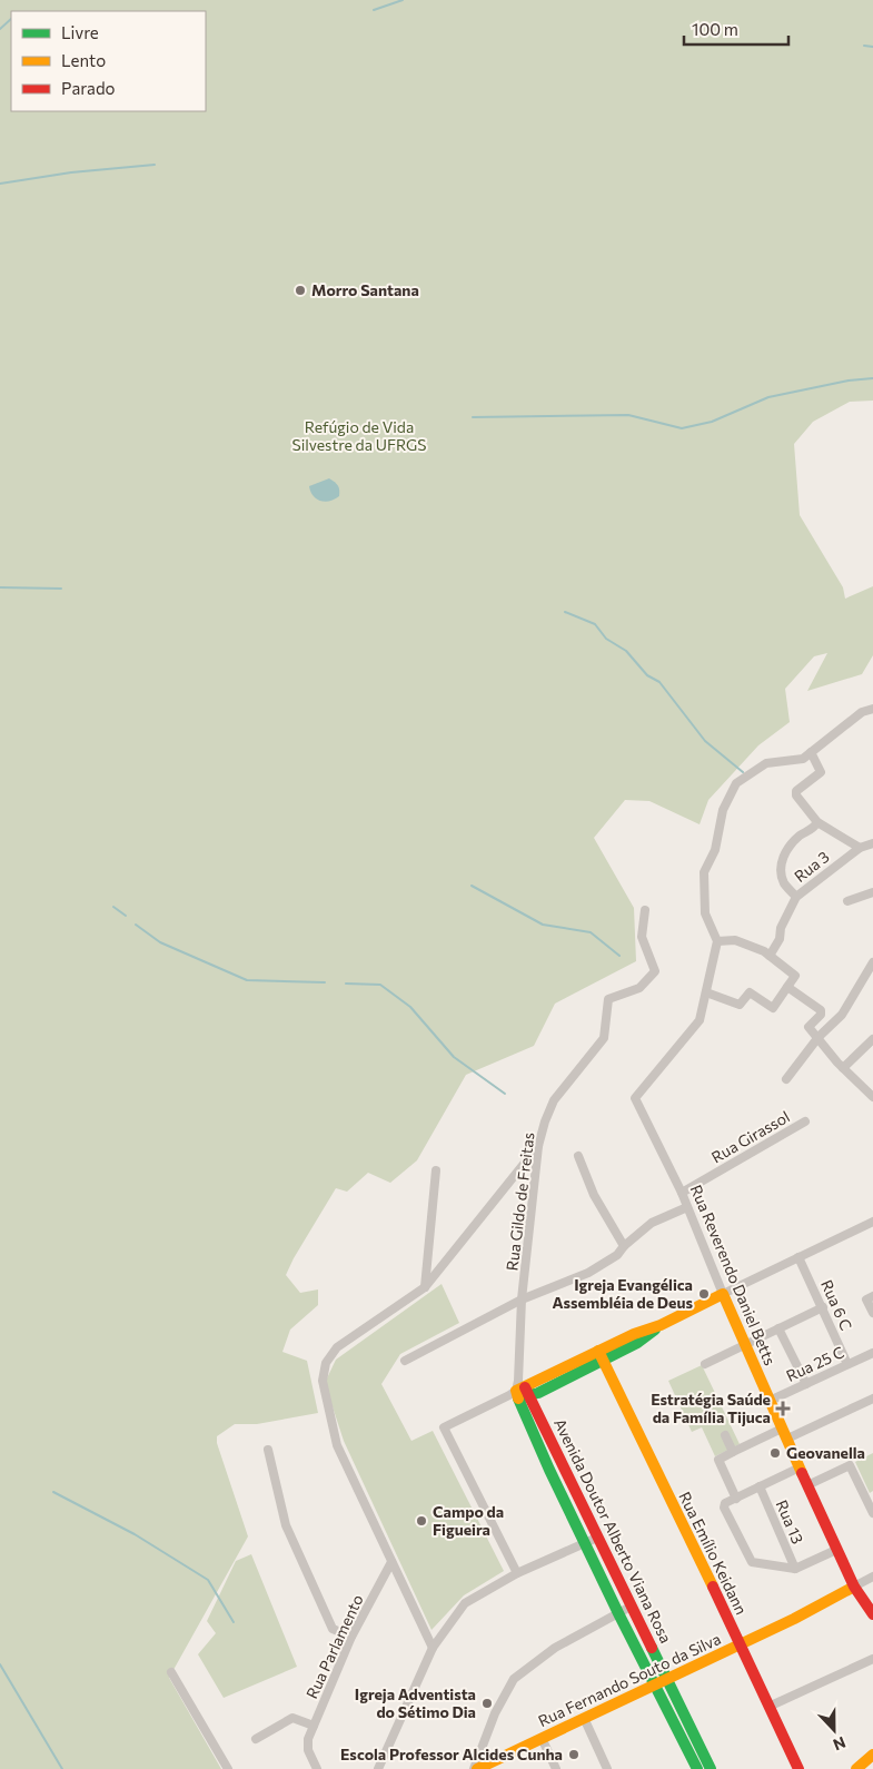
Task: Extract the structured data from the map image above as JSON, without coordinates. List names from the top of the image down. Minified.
{"streets":{"street":["Rua 3","Rua Girassol","Rua Gildo de Freitas","Rua Reverendo Daniel Betts","Rua 6 C","Rua 25 C","Rua 13","Avenida Doutor Alberto Viana Rosa","Rua Emílio Keidann","Rua Parlamento","Rua Fernando Souto da Silva"]},"crossings":[["Rua Girassol","Rua Reverendo Daniel Betts"],["Rua Gildo de Freitas","Avenida Doutor Alberto Viana Rosa"],["Rua Reverendo Daniel Betts","Rua 25 C"],["Rua Reverendo Daniel Betts","Rua Fernando Souto da Silva"],["Rua 6 C","Rua 25 C"],["Avenida Doutor Alberto Viana Rosa","Rua Fernando Souto da Silva"],["Rua Emílio Keidann","Rua Fernando Souto da Silva"]],"parks":["Refúgio de Vida Silvestre da UFRGS"],"places":{"other":["Morro Santana","Igreja Evangélica Assembléia de Deus","Geovanella","Campo da Figueira","Igreja Adventista do Sétimo Dia","Escola Professor Alcides Cunha"],"health":["Estratégia Saúde da Família Tijuca"]},"legend":["Livre","Lento","Parado"],"scale_bar":"100 m","north":"bottom"}
